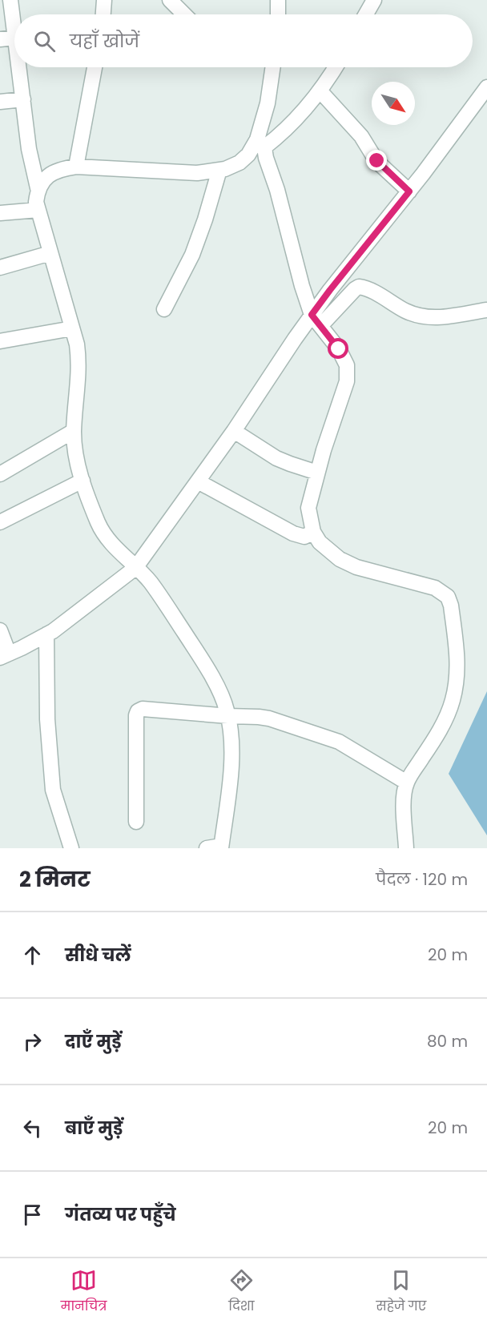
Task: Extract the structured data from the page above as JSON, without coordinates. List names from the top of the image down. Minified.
{"north":"bottom right","page":{"search":"यहाँ खोजें","heading":["2 मिनट","पैदल · 120 m"],"list":[["सीधे चलें","20 m"],["दाएँ मुड़ें","80 m"],["बाएँ मुड़ें","20 m"],"गंतव्य पर पहुँचे"],"nav":["मानचित्र","दिशा","सहेजे गए"]}}
